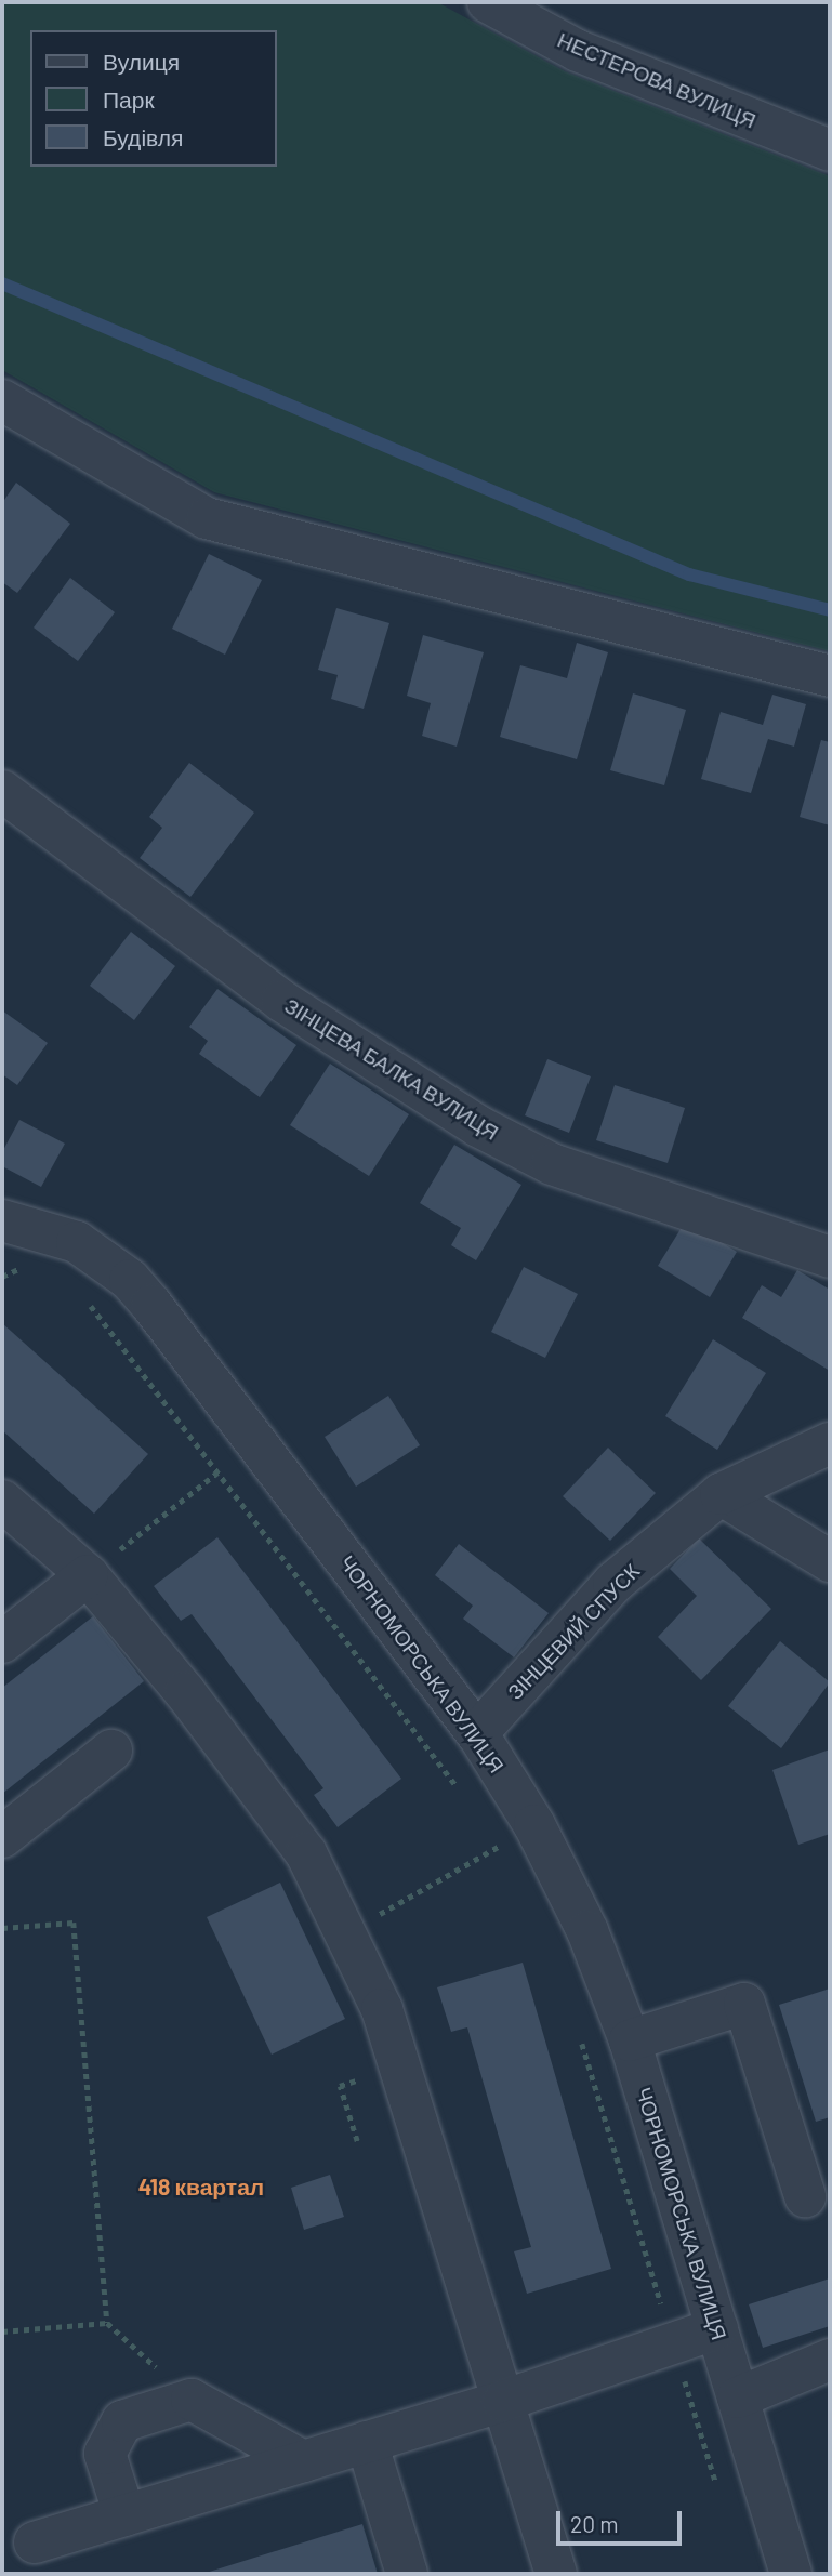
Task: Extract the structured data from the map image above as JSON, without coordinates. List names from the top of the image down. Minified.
{"streets":{"street":["НЕСТЕРОВА ВУЛИЦЯ","ЗІНЦЕВА БАЛКА ВУЛИЦЯ","ЗІНЦЕВИЙ СПУСК","ЧОРНОМОРСЬКА ВУЛИЦЯ"]},"crossings":[["ЗІНЦЕВИЙ СПУСК","ЧОРНОМОРСЬКА ВУЛИЦЯ"]],"districts":["418 квартал"],"legend":["Вулиця","Парк","Будівля"],"scale_bar":"20 m"}
